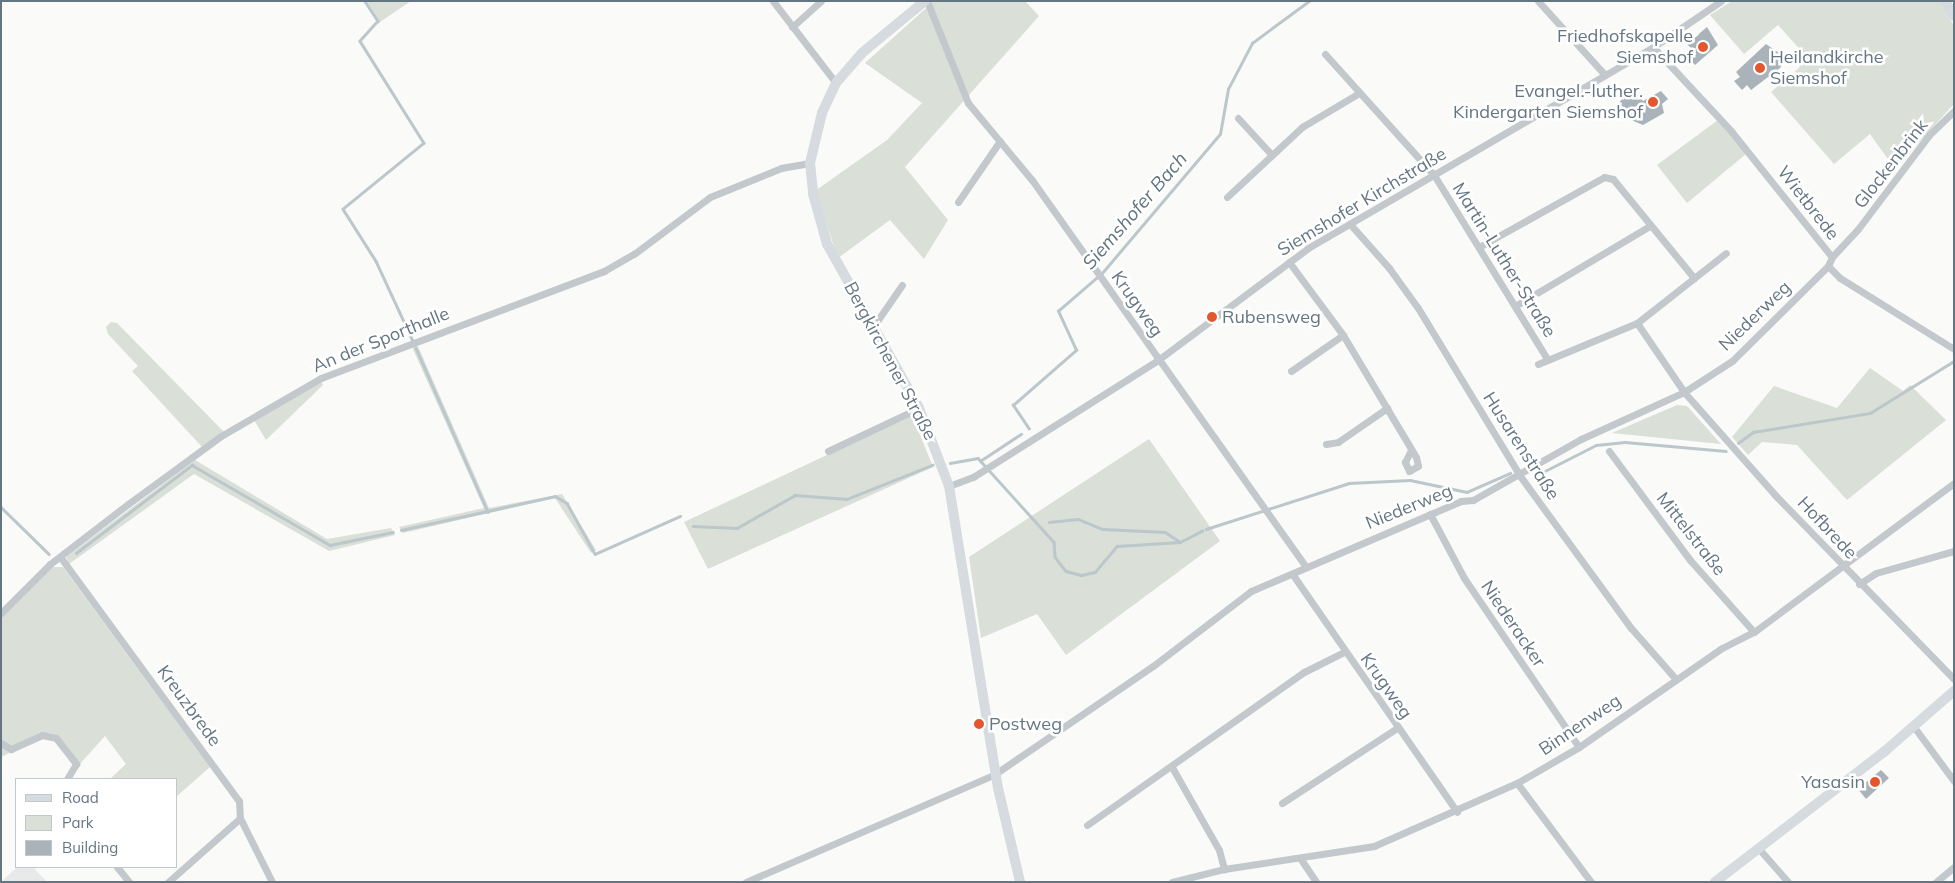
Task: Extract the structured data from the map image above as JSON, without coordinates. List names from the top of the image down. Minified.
{"streets":{"street":["Glockenbrink","Siemshofer Kirchstraße","Wietbrede","Martin-Luther-Straße","Krugweg","Niederweg","An der Sporthalle","Bergkirchener Straße","Husarenstraße","Hofbrede","Mittelstraße","Niederacker","Kreuzbrede","Binnenweg"]},"crossings":[["Glockenbrink","Wietbrede"],["Siemshofer Kirchstraße","Wietbrede"],["Siemshofer Kirchstraße","Martin-Luther-Straße"],["Siemshofer Kirchstraße","Krugweg"],["Siemshofer Kirchstraße","Bergkirchener Straße"],["Siemshofer Kirchstraße","Husarenstraße"],["Wietbrede","Niederweg"],["Martin-Luther-Straße","Hofbrede"],["Krugweg","Niederweg"],["Krugweg","Bergkirchener Straße"],["Krugweg","Binnenweg"],["Niederweg","Bergkirchener Straße"],["Niederweg","Husarenstraße"],["Niederweg","Hofbrede"],["Niederweg","Niederacker"],["An der Sporthalle","Bergkirchener Straße"],["An der Sporthalle","Kreuzbrede"],["Husarenstraße","Binnenweg"],["Hofbrede","Binnenweg"],["Mittelstraße","Binnenweg"],["Niederacker","Binnenweg"]],"water":["Siemshofer Bach"],"places":["Friedhofskapelle Siemshof","Heilandkirche Siemshof","Evangel.-luther. Kindergarten Siemshof","Rubensweg","Postweg","Yasasin"],"legend":["Road","Park","Building"]}
